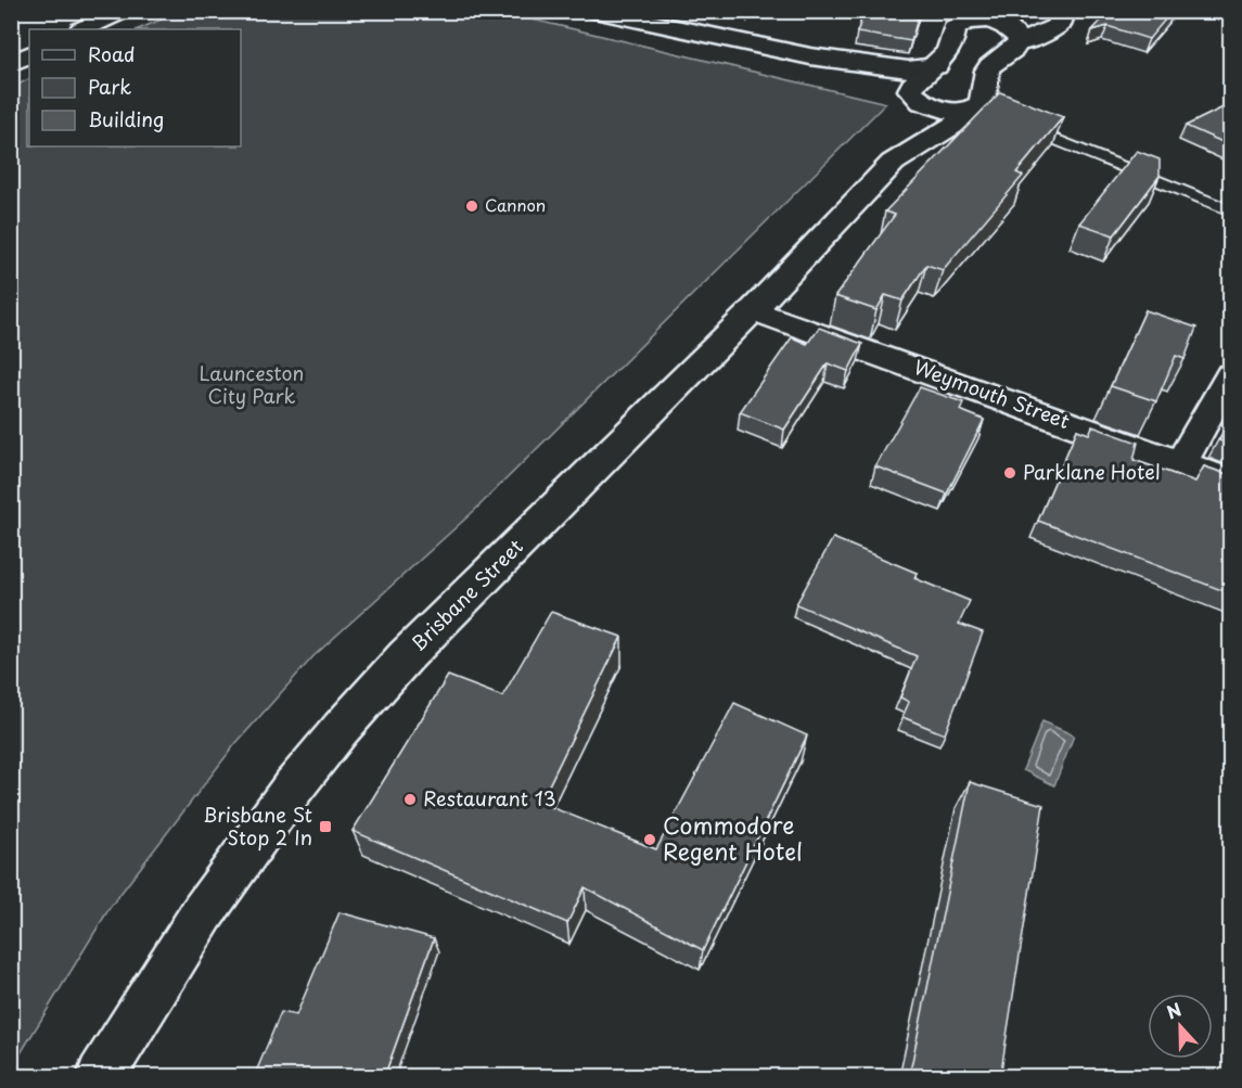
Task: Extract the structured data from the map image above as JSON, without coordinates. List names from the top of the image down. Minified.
{"streets":{"main road":["Weymouth Street","Brisbane Street"]},"crossings":[["Weymouth Street","Brisbane Street"]],"parks":["Launceston City Park"],"places":{"other":["Cannon","Parklane Hotel","Restaurant 13","Commodore Regent Hotel"],"transit":["Brisbane St Stop 2 In"]},"legend":["Road","Park","Building"],"north":"top"}
